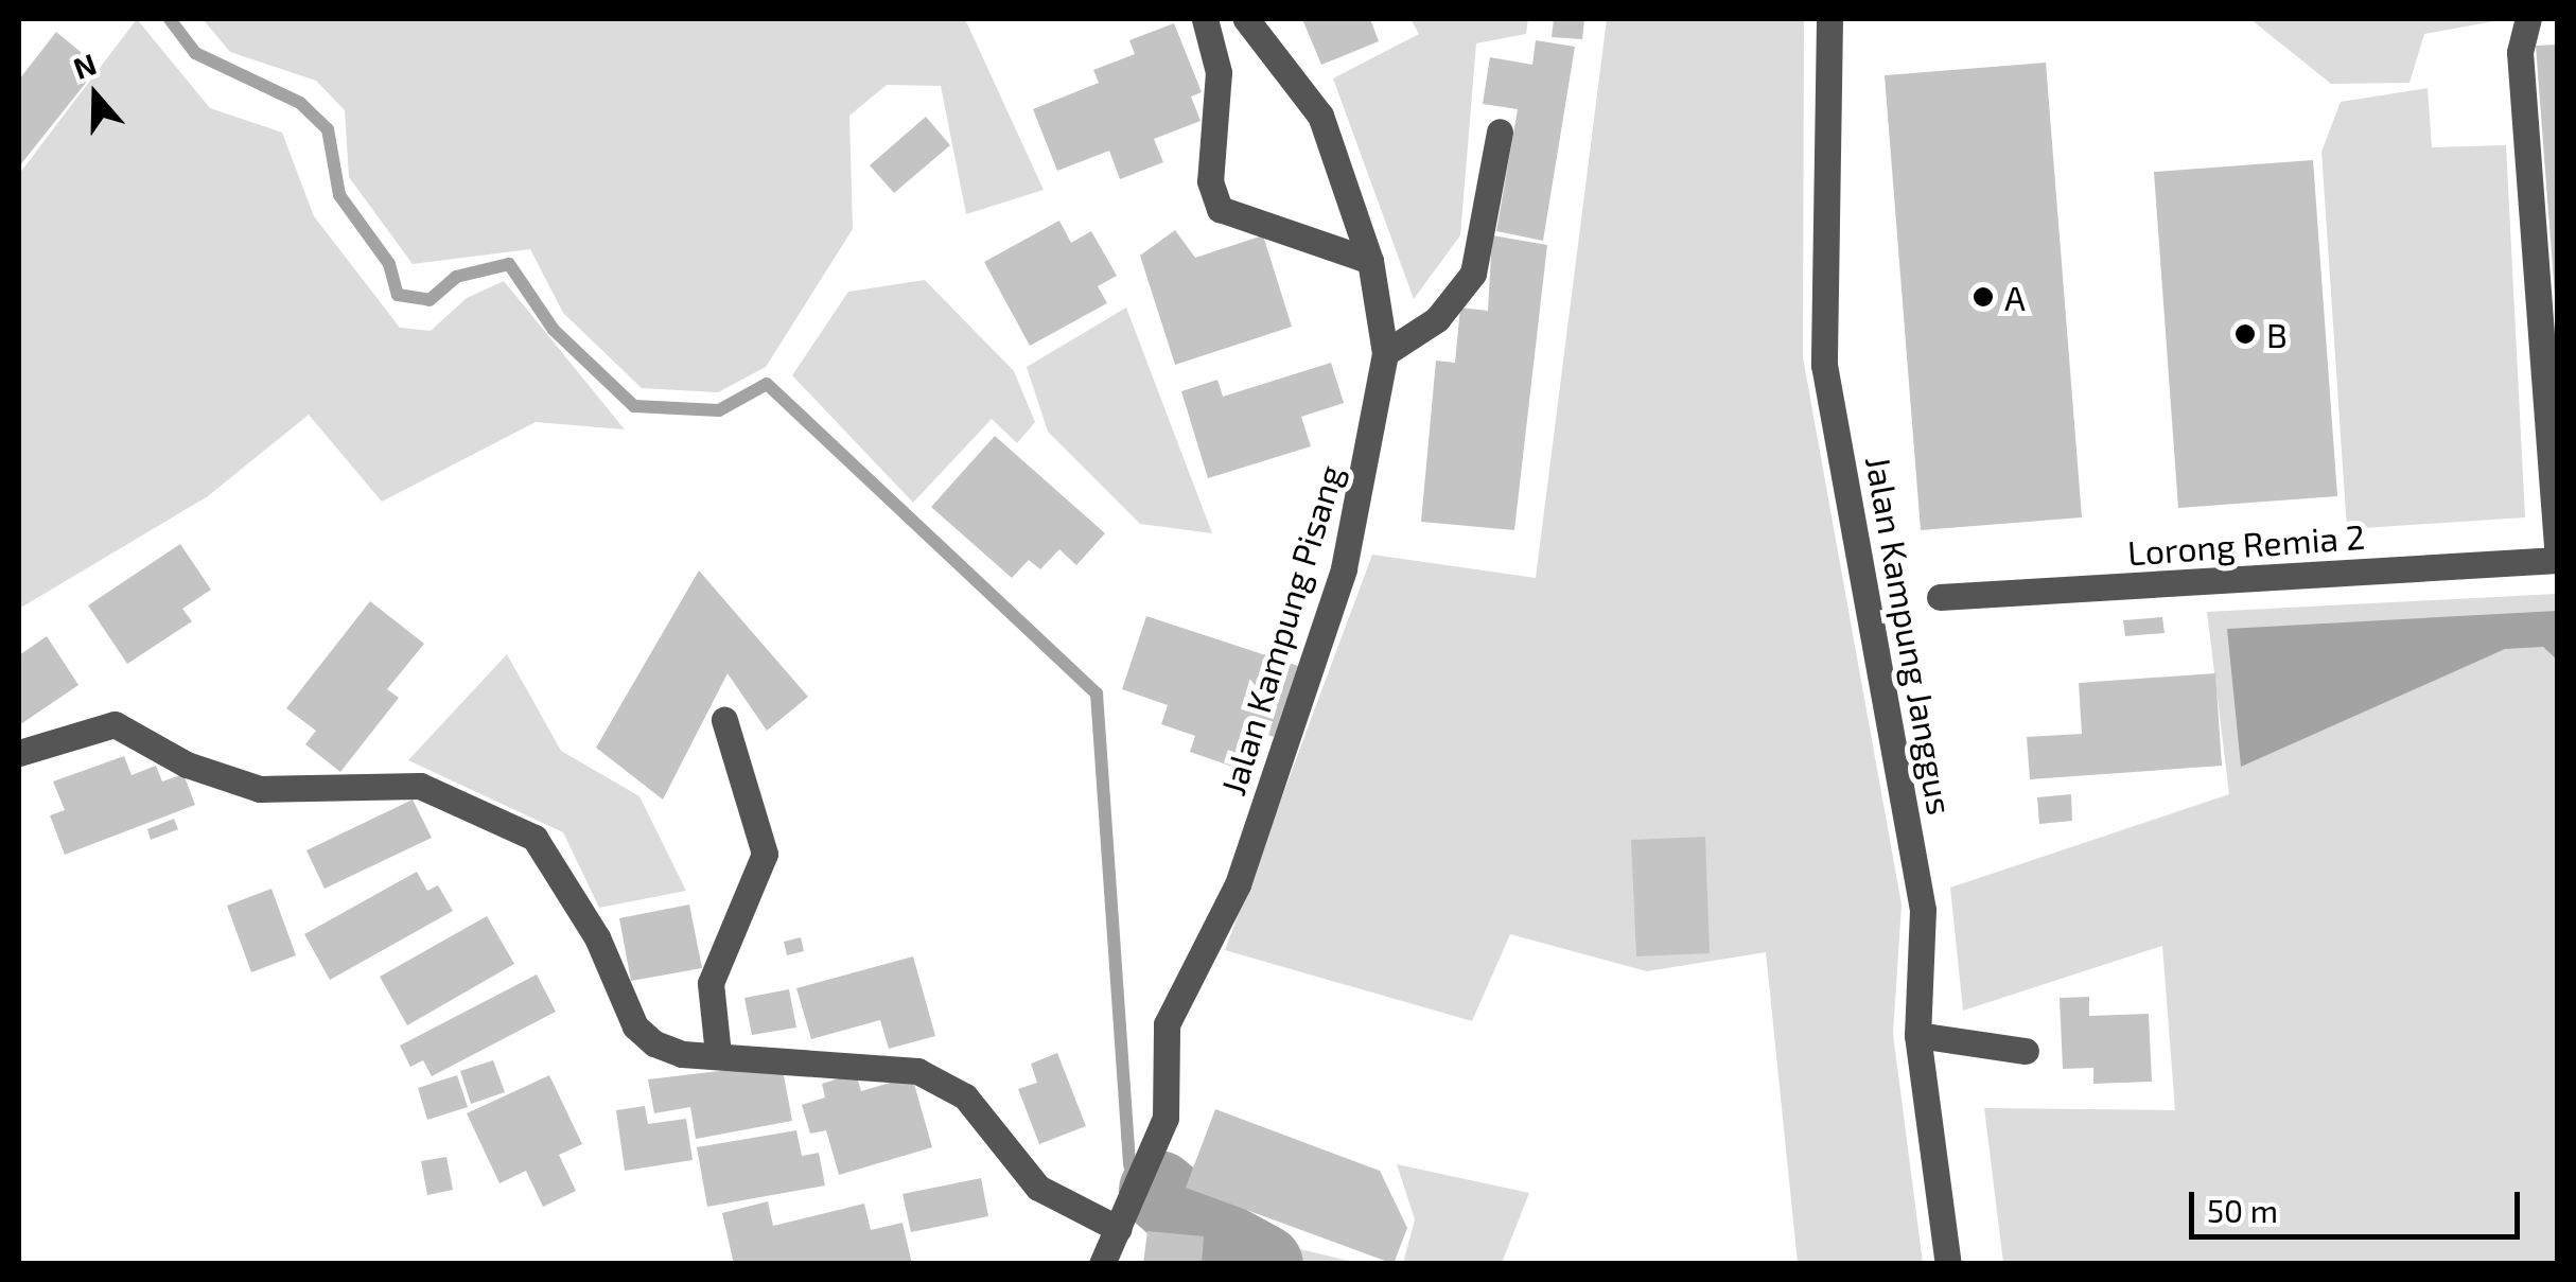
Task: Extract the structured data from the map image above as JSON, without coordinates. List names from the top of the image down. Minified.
{"streets":{"street":["Lorong Remia 2","Jalan Kampung Pisang","Jalan Kampung Janggus"]},"places":["A","B"],"scale_bar":"50 m","north":"top"}
